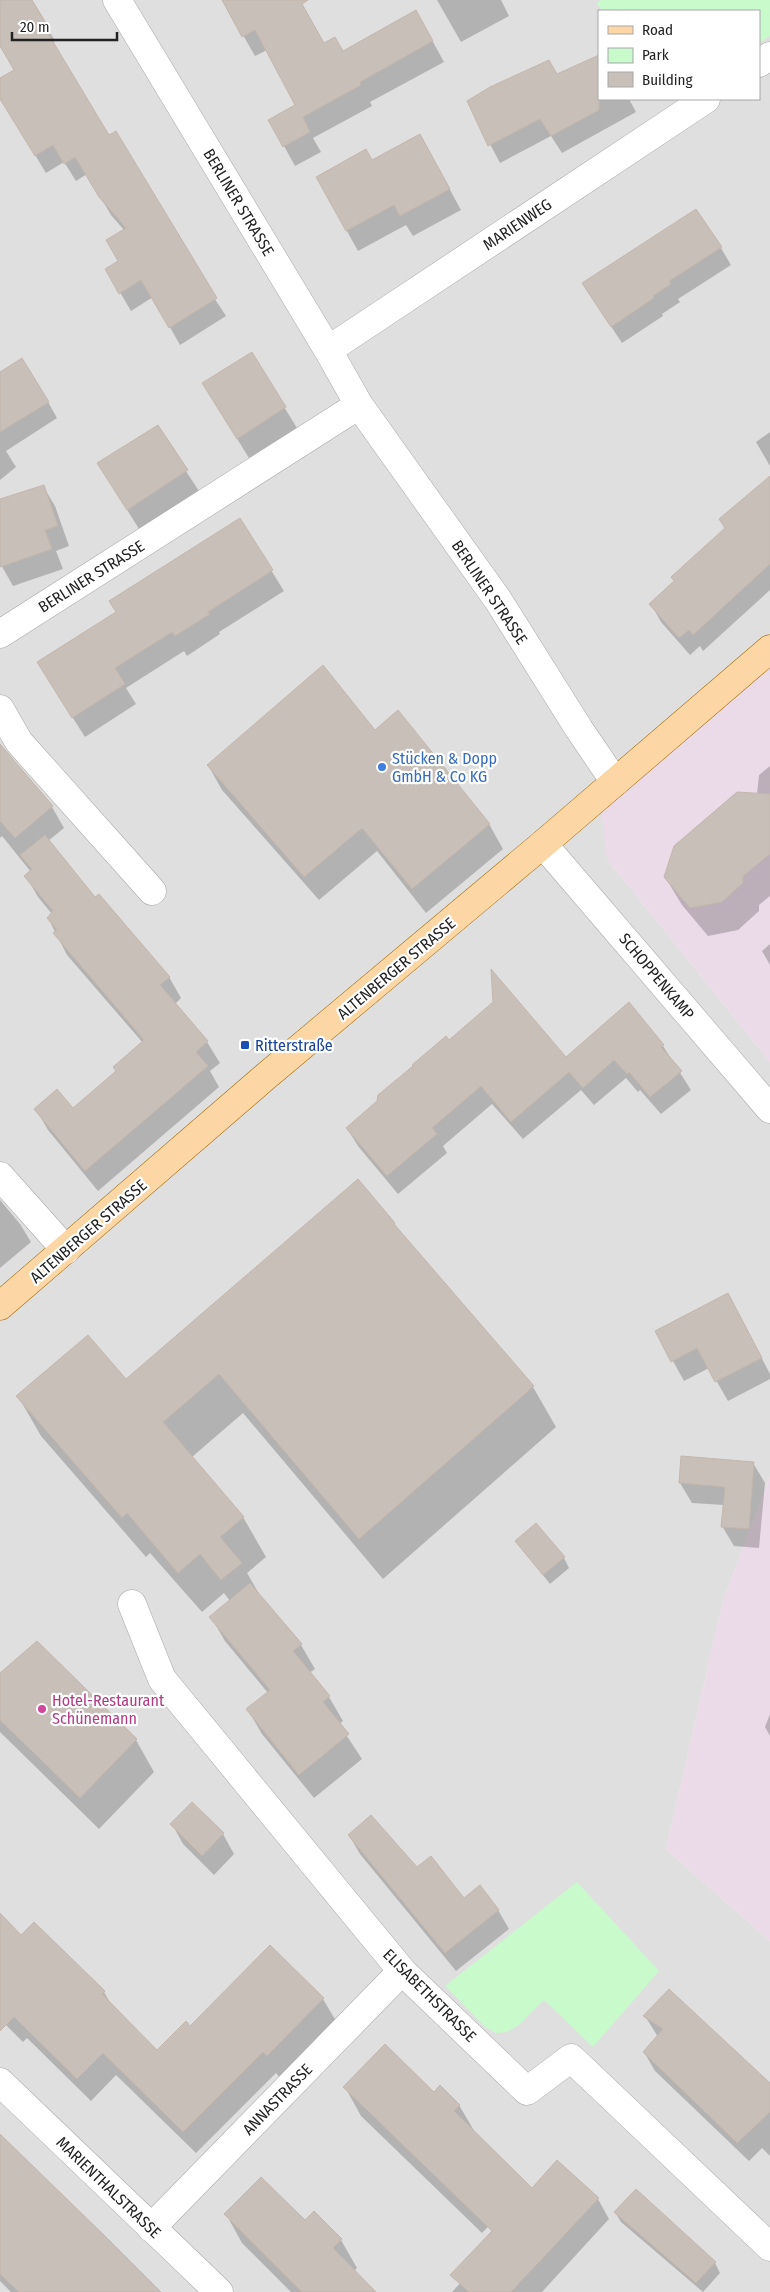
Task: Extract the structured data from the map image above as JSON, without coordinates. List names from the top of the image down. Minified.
{"streets":{"main road":["ALTENBERGER STRASSE"],"street":["BERLINER STRASSE","MARIENWEG","SCHOPPENKAMP","ELISABETHSTRASSE","ANNASTRASSE","MARIENTHALSTRASSE"]},"crossings":[["BERLINER STRASSE","MARIENWEG"],["BERLINER STRASSE","ALTENBERGER STRASSE"],["ALTENBERGER STRASSE","SCHOPPENKAMP"],["ELISABETHSTRASSE","ANNASTRASSE"],["ANNASTRASSE","MARIENTHALSTRASSE"]],"places":{"other":["Stücken & Dopp GmbH & Co KG","Hotel-Restaurant Schünemann"],"transit":["Ritterstraße"]},"legend":["Road","Park","Building"],"scale_bar":"20 m"}
